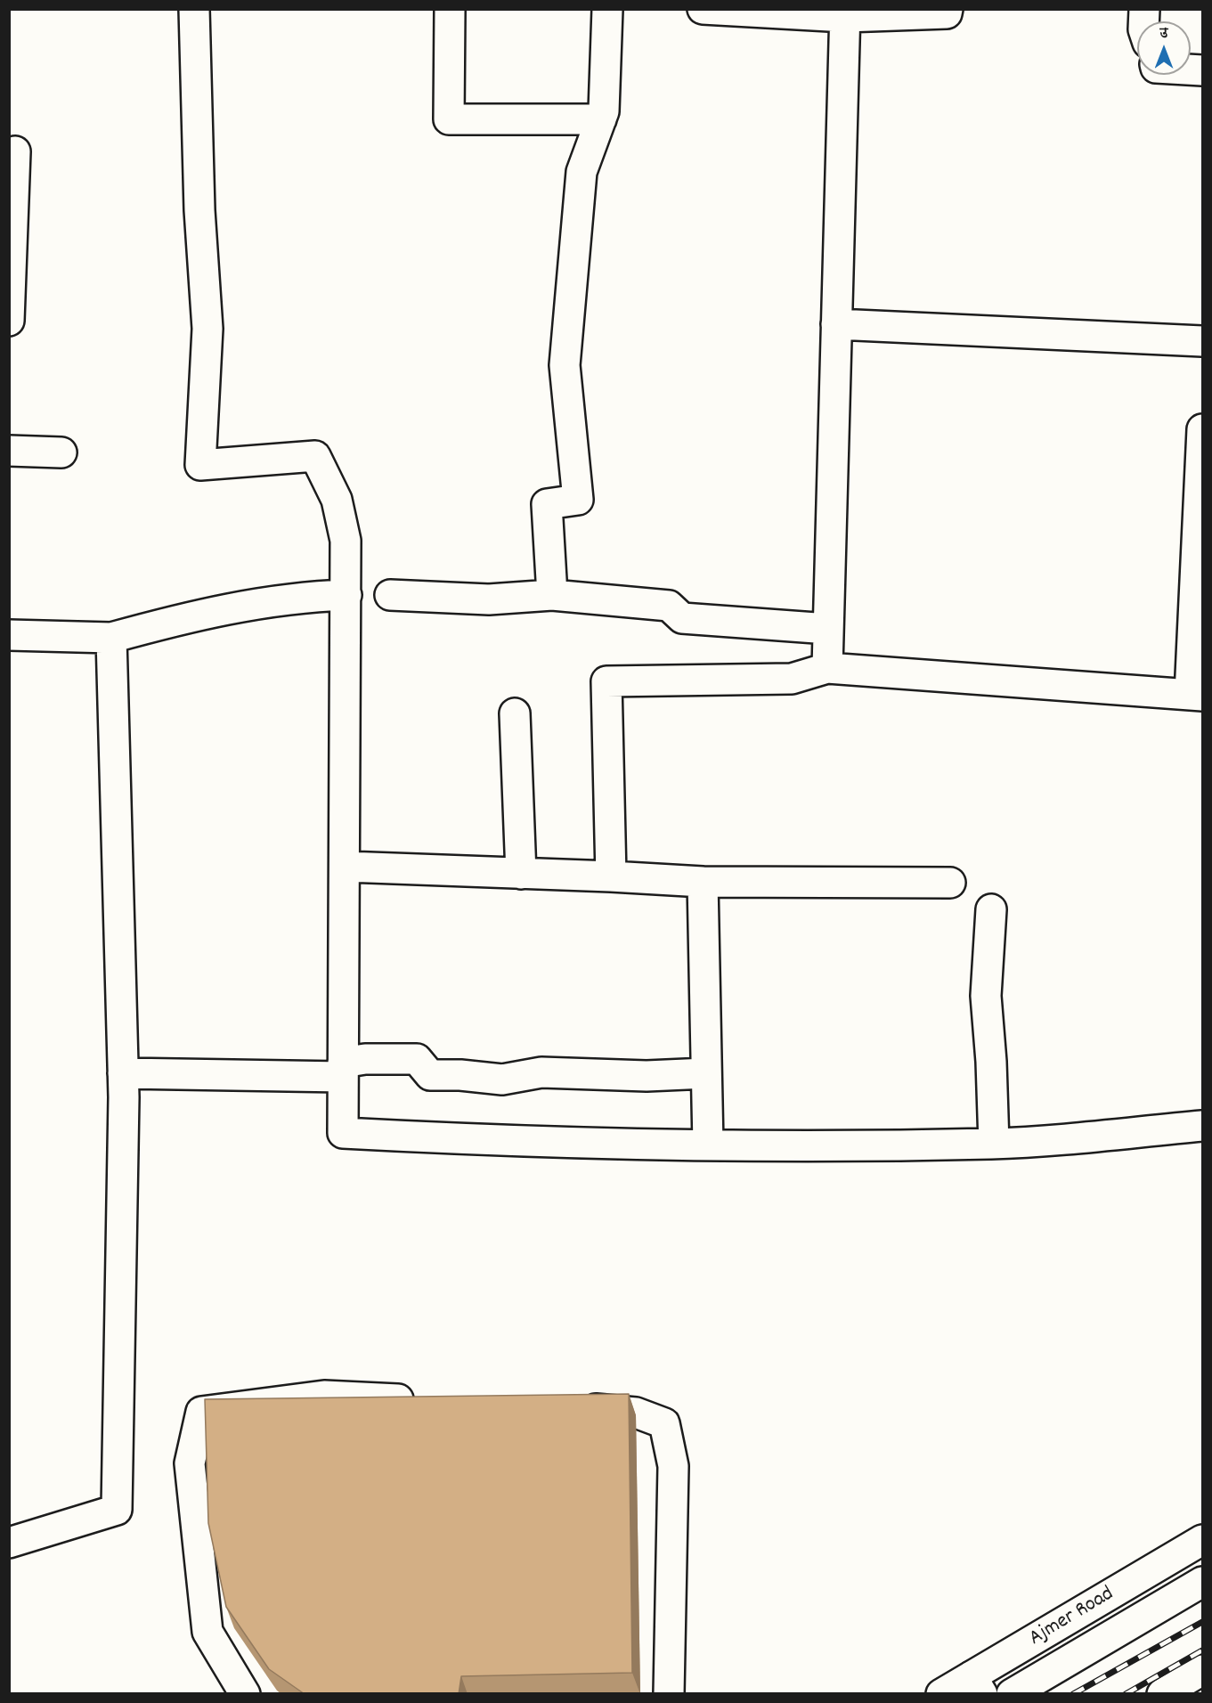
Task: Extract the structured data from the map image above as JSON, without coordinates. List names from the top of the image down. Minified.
{"streets":{"main road":["Ajmer Road"]},"north":"top"}
